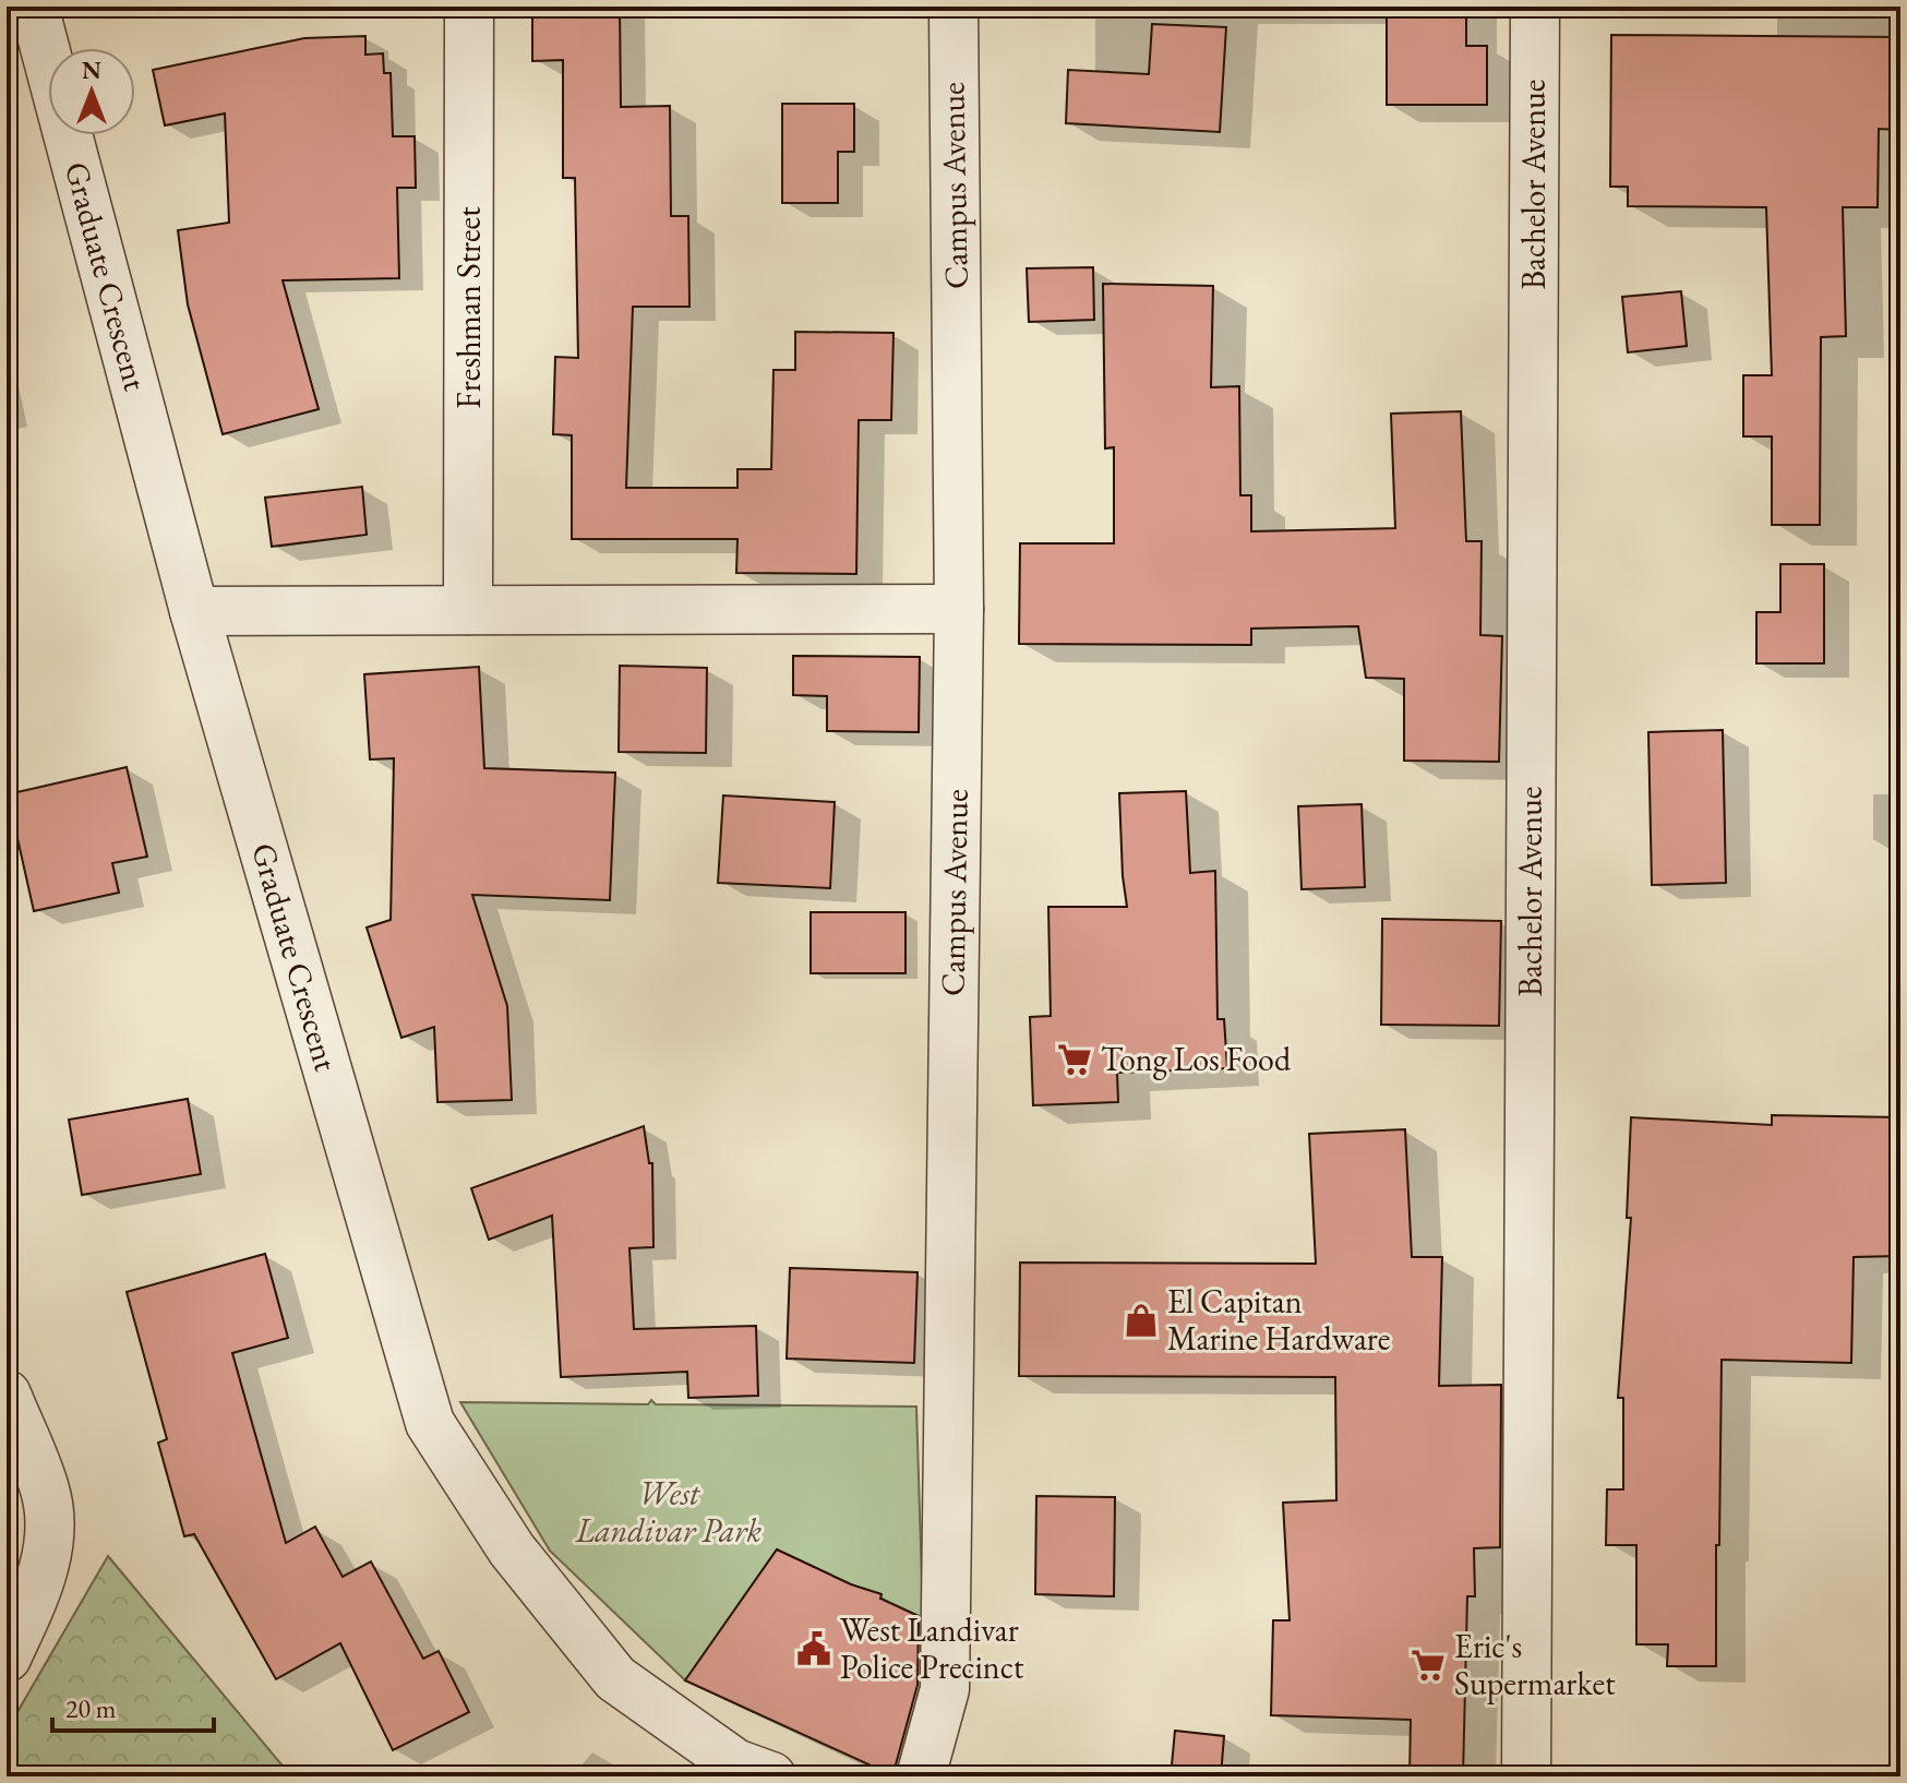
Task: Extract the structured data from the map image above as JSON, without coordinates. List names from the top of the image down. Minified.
{"streets":{"street":["Bachelor Avenue","Campus Avenue","Graduate Crescent","Freshman Street"]},"parks":["West Landivar Park"],"places":{"supermarket":["Tong Los Food","Eric's Supermarket"],"shop":["El Capitan Marine Hardware"],"public building":["West Landivar Police Precinct"]},"scale_bar":"20 m","north":"top"}
